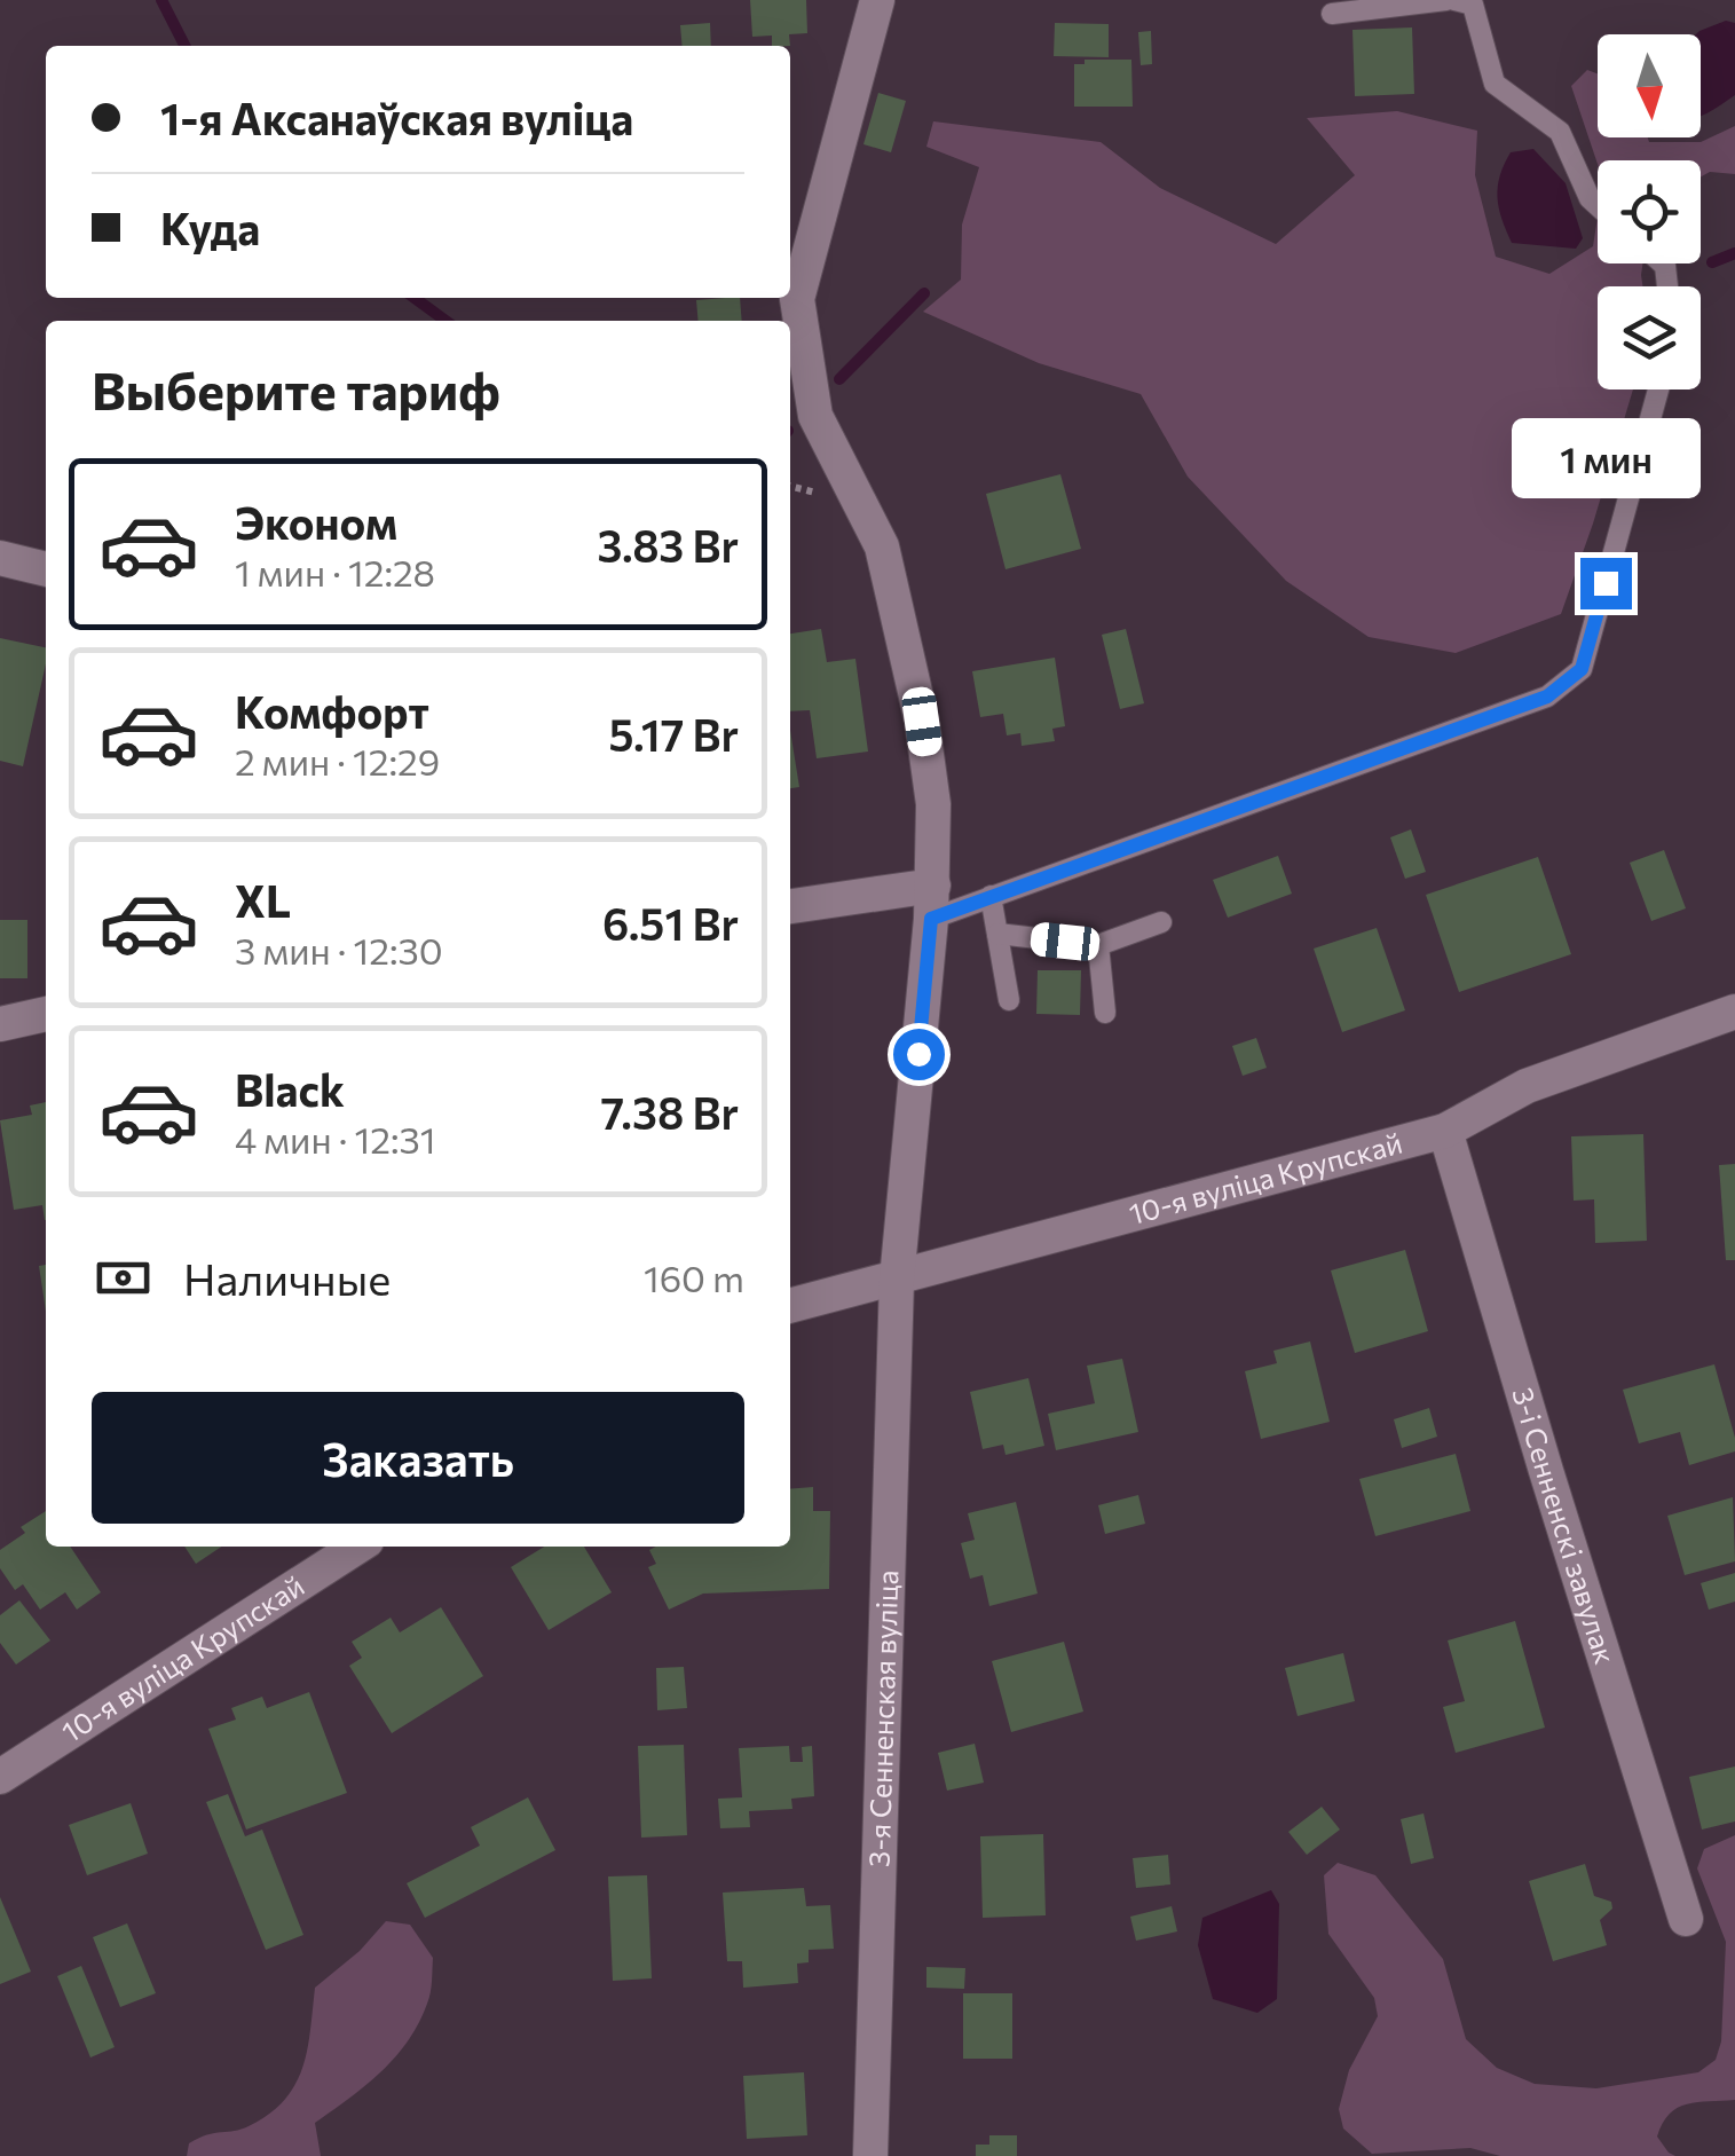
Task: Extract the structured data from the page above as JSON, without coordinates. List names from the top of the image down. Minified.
{"streets":{"street":["10-я вуліца Крупскай","3-і Сенненскі завулак","3-я Сенненская вуліца"]},"crossings":[["10-я вуліца Крупскай","3-і Сенненскі завулак"],["10-я вуліца Крупскай","3-я Сенненская вуліца"]],"north":"bottom","page":{"banner":["1-я Аксанаўская вуліца","Куда"],"heading":"Выберите тариф","bubble":"1 мин","list":[{"name":"Эконом","note":"1 мин · 12:28","value":"3.83 Br"},{"name":"Комфорт","note":"2 мин · 12:29","value":"5.17 Br"},{"name":"XL","note":"3 мин · 12:30","value":"6.51 Br"},{"name":"Black","note":"4 мин · 12:31","value":"7.38 Br"}],"pay":["Наличные","160 m"],"buttons":"Заказать"}}
